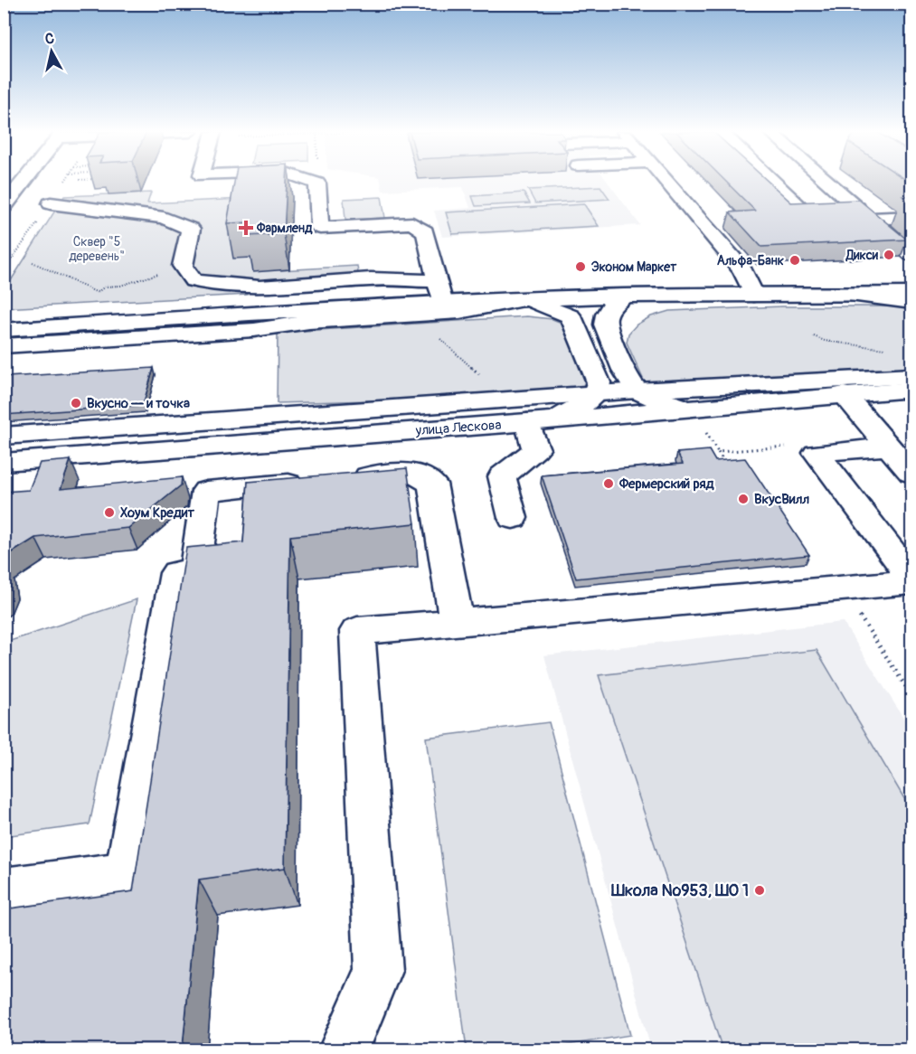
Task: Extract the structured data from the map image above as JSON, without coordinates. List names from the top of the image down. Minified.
{"streets":{"main road":["улица Лескова"]},"parks":["Сквер \"5 деревень\""],"places":{"health":["Фармленд"],"other":["Дикси","Альфа-Банк","Эконом Маркет","Вкусно — и точка","Фермерский ряд","ВкусВилл","Хоум Кредит","Школа №953, ШО 1"]},"north":"top"}
